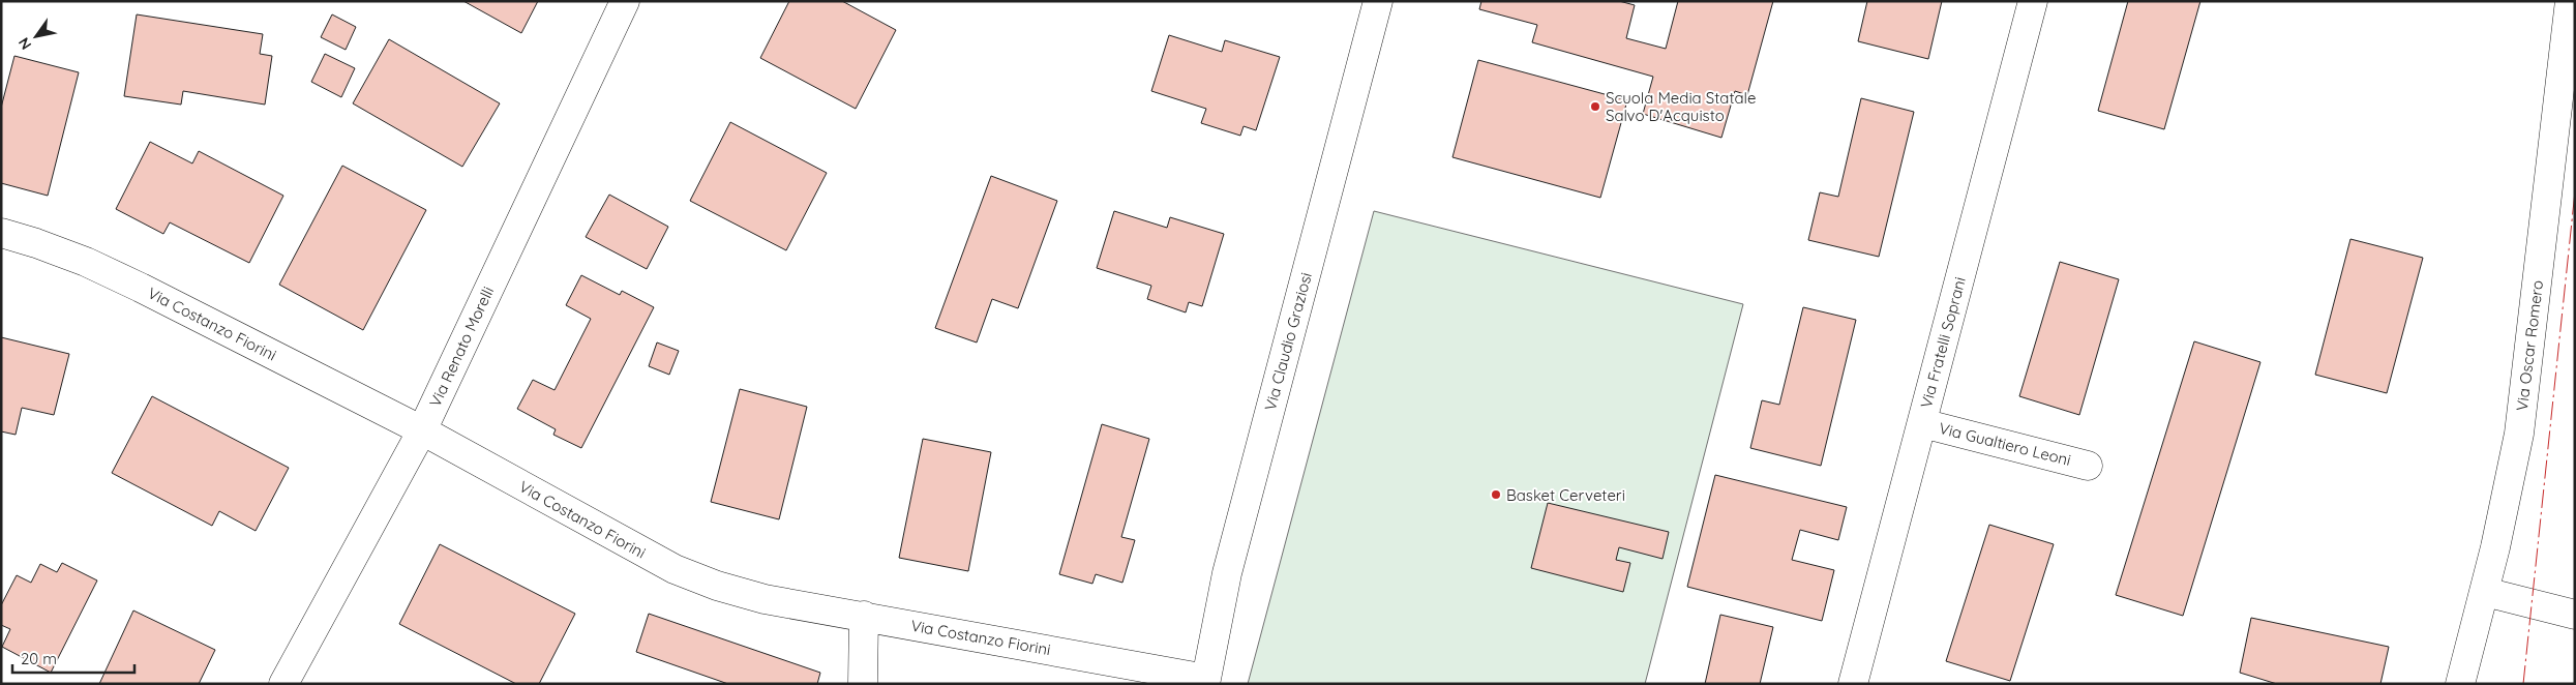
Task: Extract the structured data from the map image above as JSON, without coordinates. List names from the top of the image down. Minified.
{"streets":{"street":["Via Costanzo Fiorini","Via Claudio Graziosi","Via Fratelli Soprani","Via Oscar Romero","Via Renato Morelli","Via Gualtiero Leoni"]},"crossings":[["Via Costanzo Fiorini","Via Claudio Graziosi"],["Via Costanzo Fiorini","Via Renato Morelli"],["Via Fratelli Soprani","Via Gualtiero Leoni"]],"places":["Scuola Media Statale Salvo D'Acquisto","Basket Cerveteri"],"scale_bar":"20 m","north":"bottom left"}
